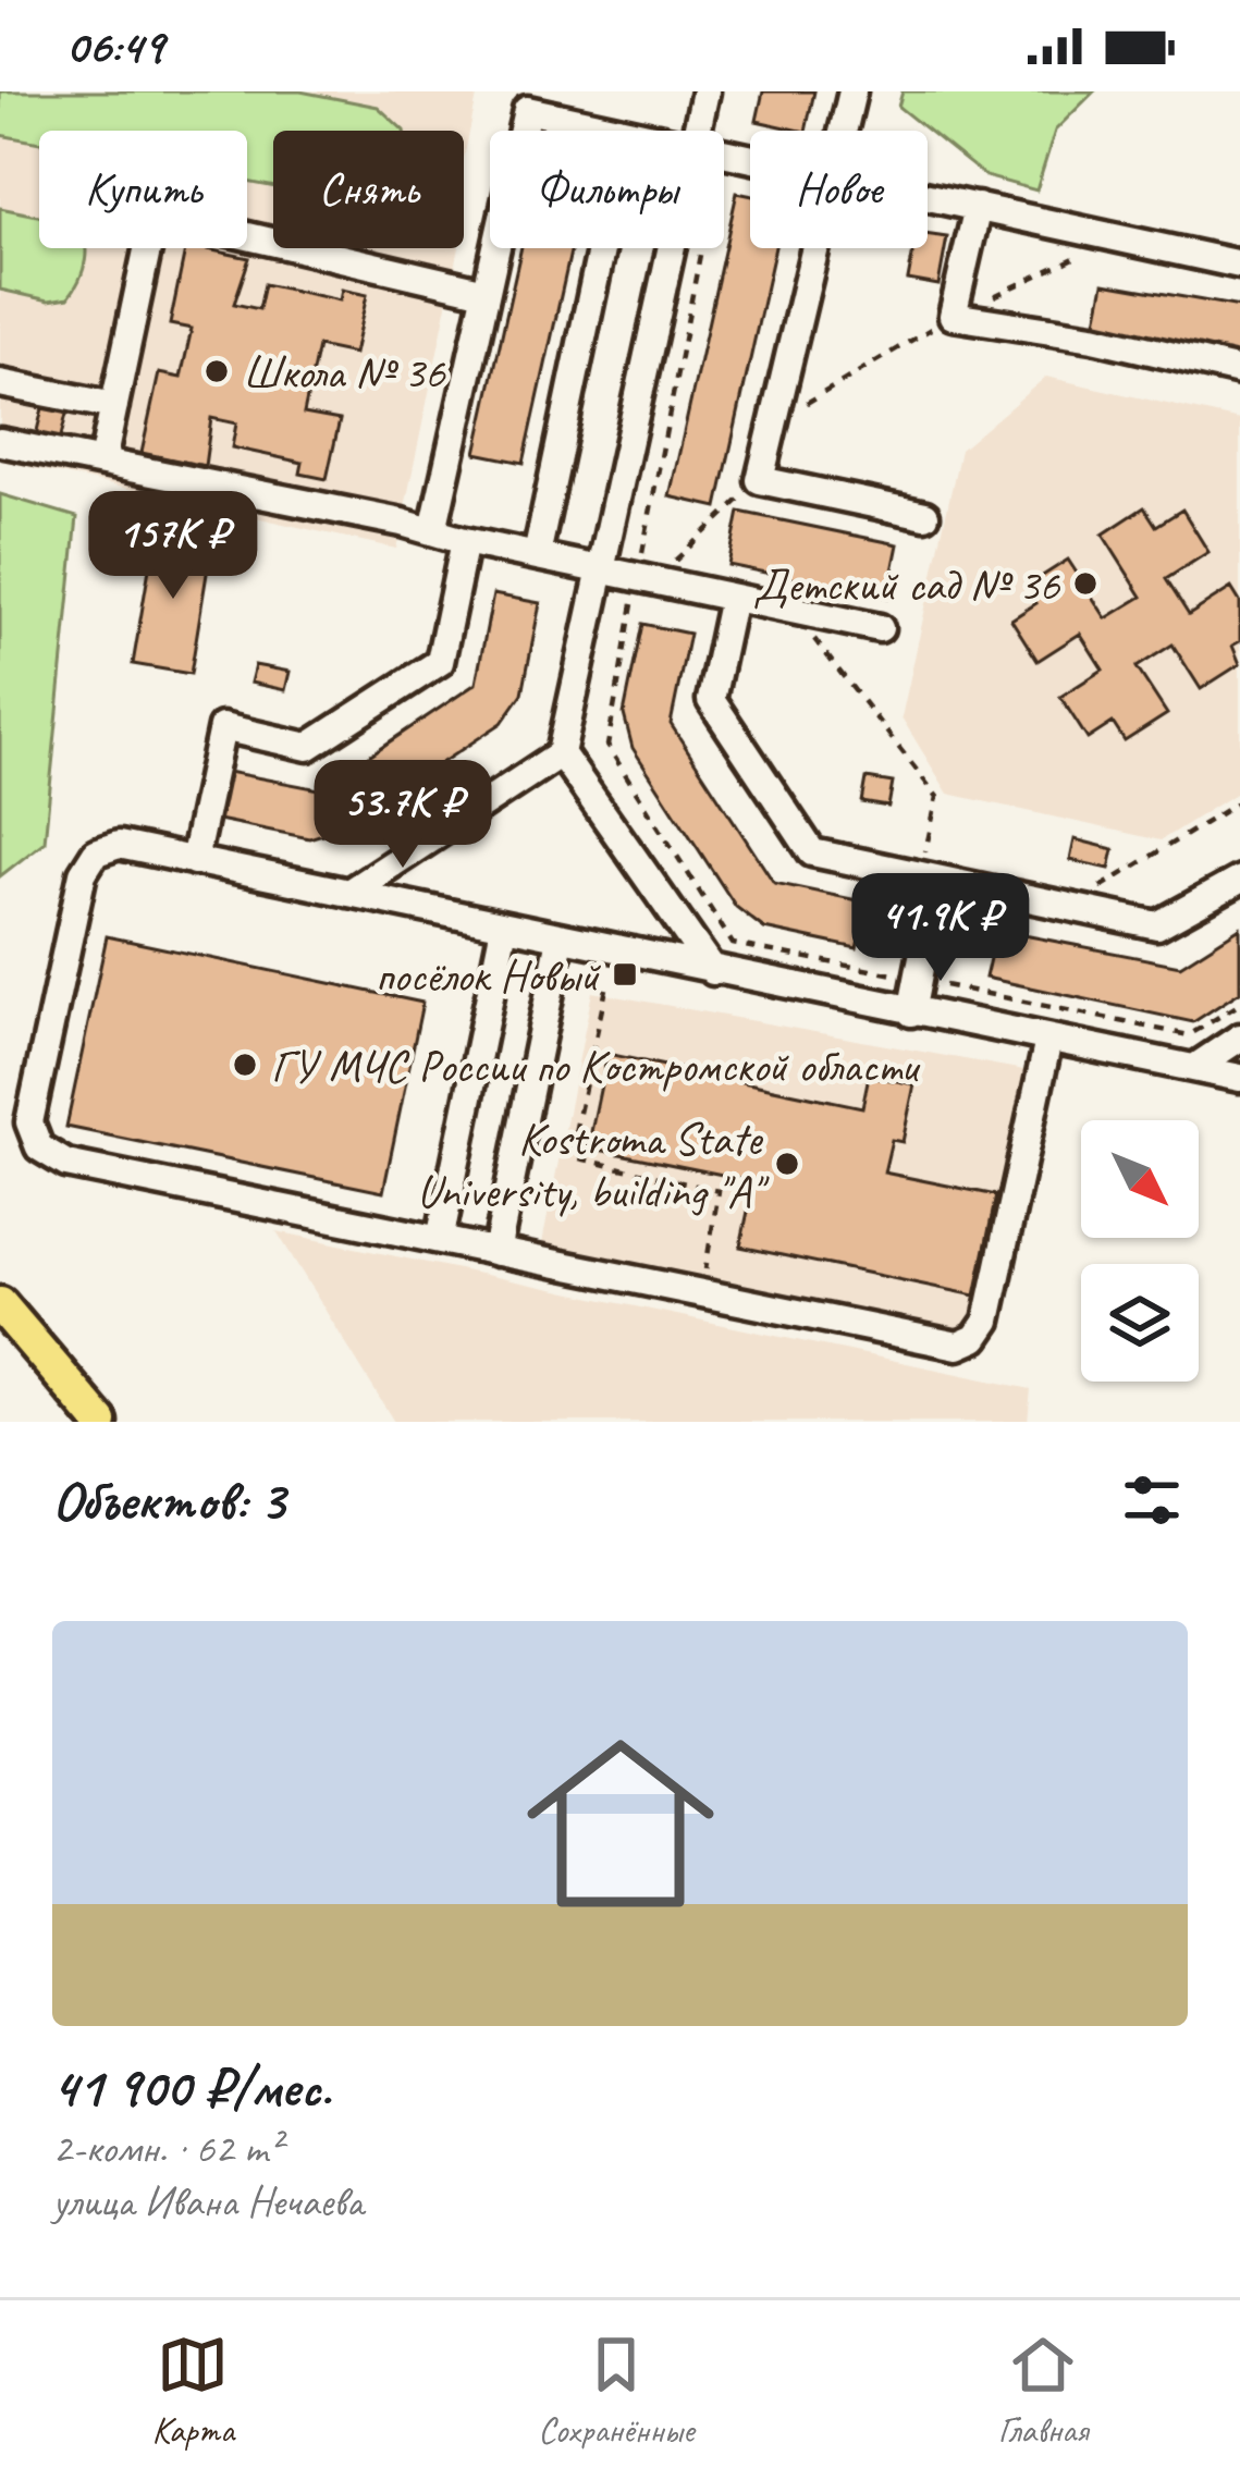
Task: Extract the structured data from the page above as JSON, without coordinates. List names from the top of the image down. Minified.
{"places":{"other":["Школа № 36","Детский сад № 36","ГУ МЧС России по Костромской области","Kostroma State University, building \"A\""],"transit":["посёлок Новый"]},"north":"bottom right","page":{"status":"06:49","chip":["Купить","Снять","Фильтры","Новое"],"price":["157K ₽","53.7K ₽","41.9K ₽"],"heading":"Объектов: 3","list":[{"name":"41 900 ₽/мес.","note":"2-комн. · 62 m² · улица Ивана Нечаева"}],"tabs":["Карта","Сохранённые","Главная"]}}
